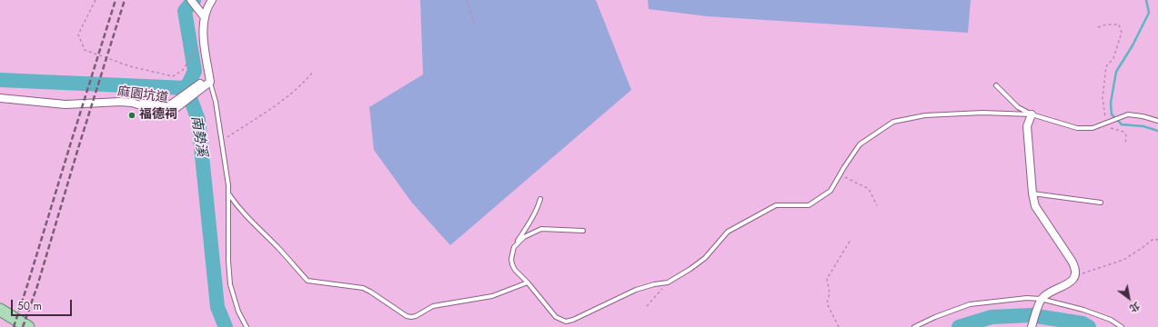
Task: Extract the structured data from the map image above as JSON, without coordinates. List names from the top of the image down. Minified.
{"streets":{"street":["麻園坑道"]},"water":["南勢溪"],"places":["福德祠"],"scale_bar":"50 m","north":"bottom right"}
